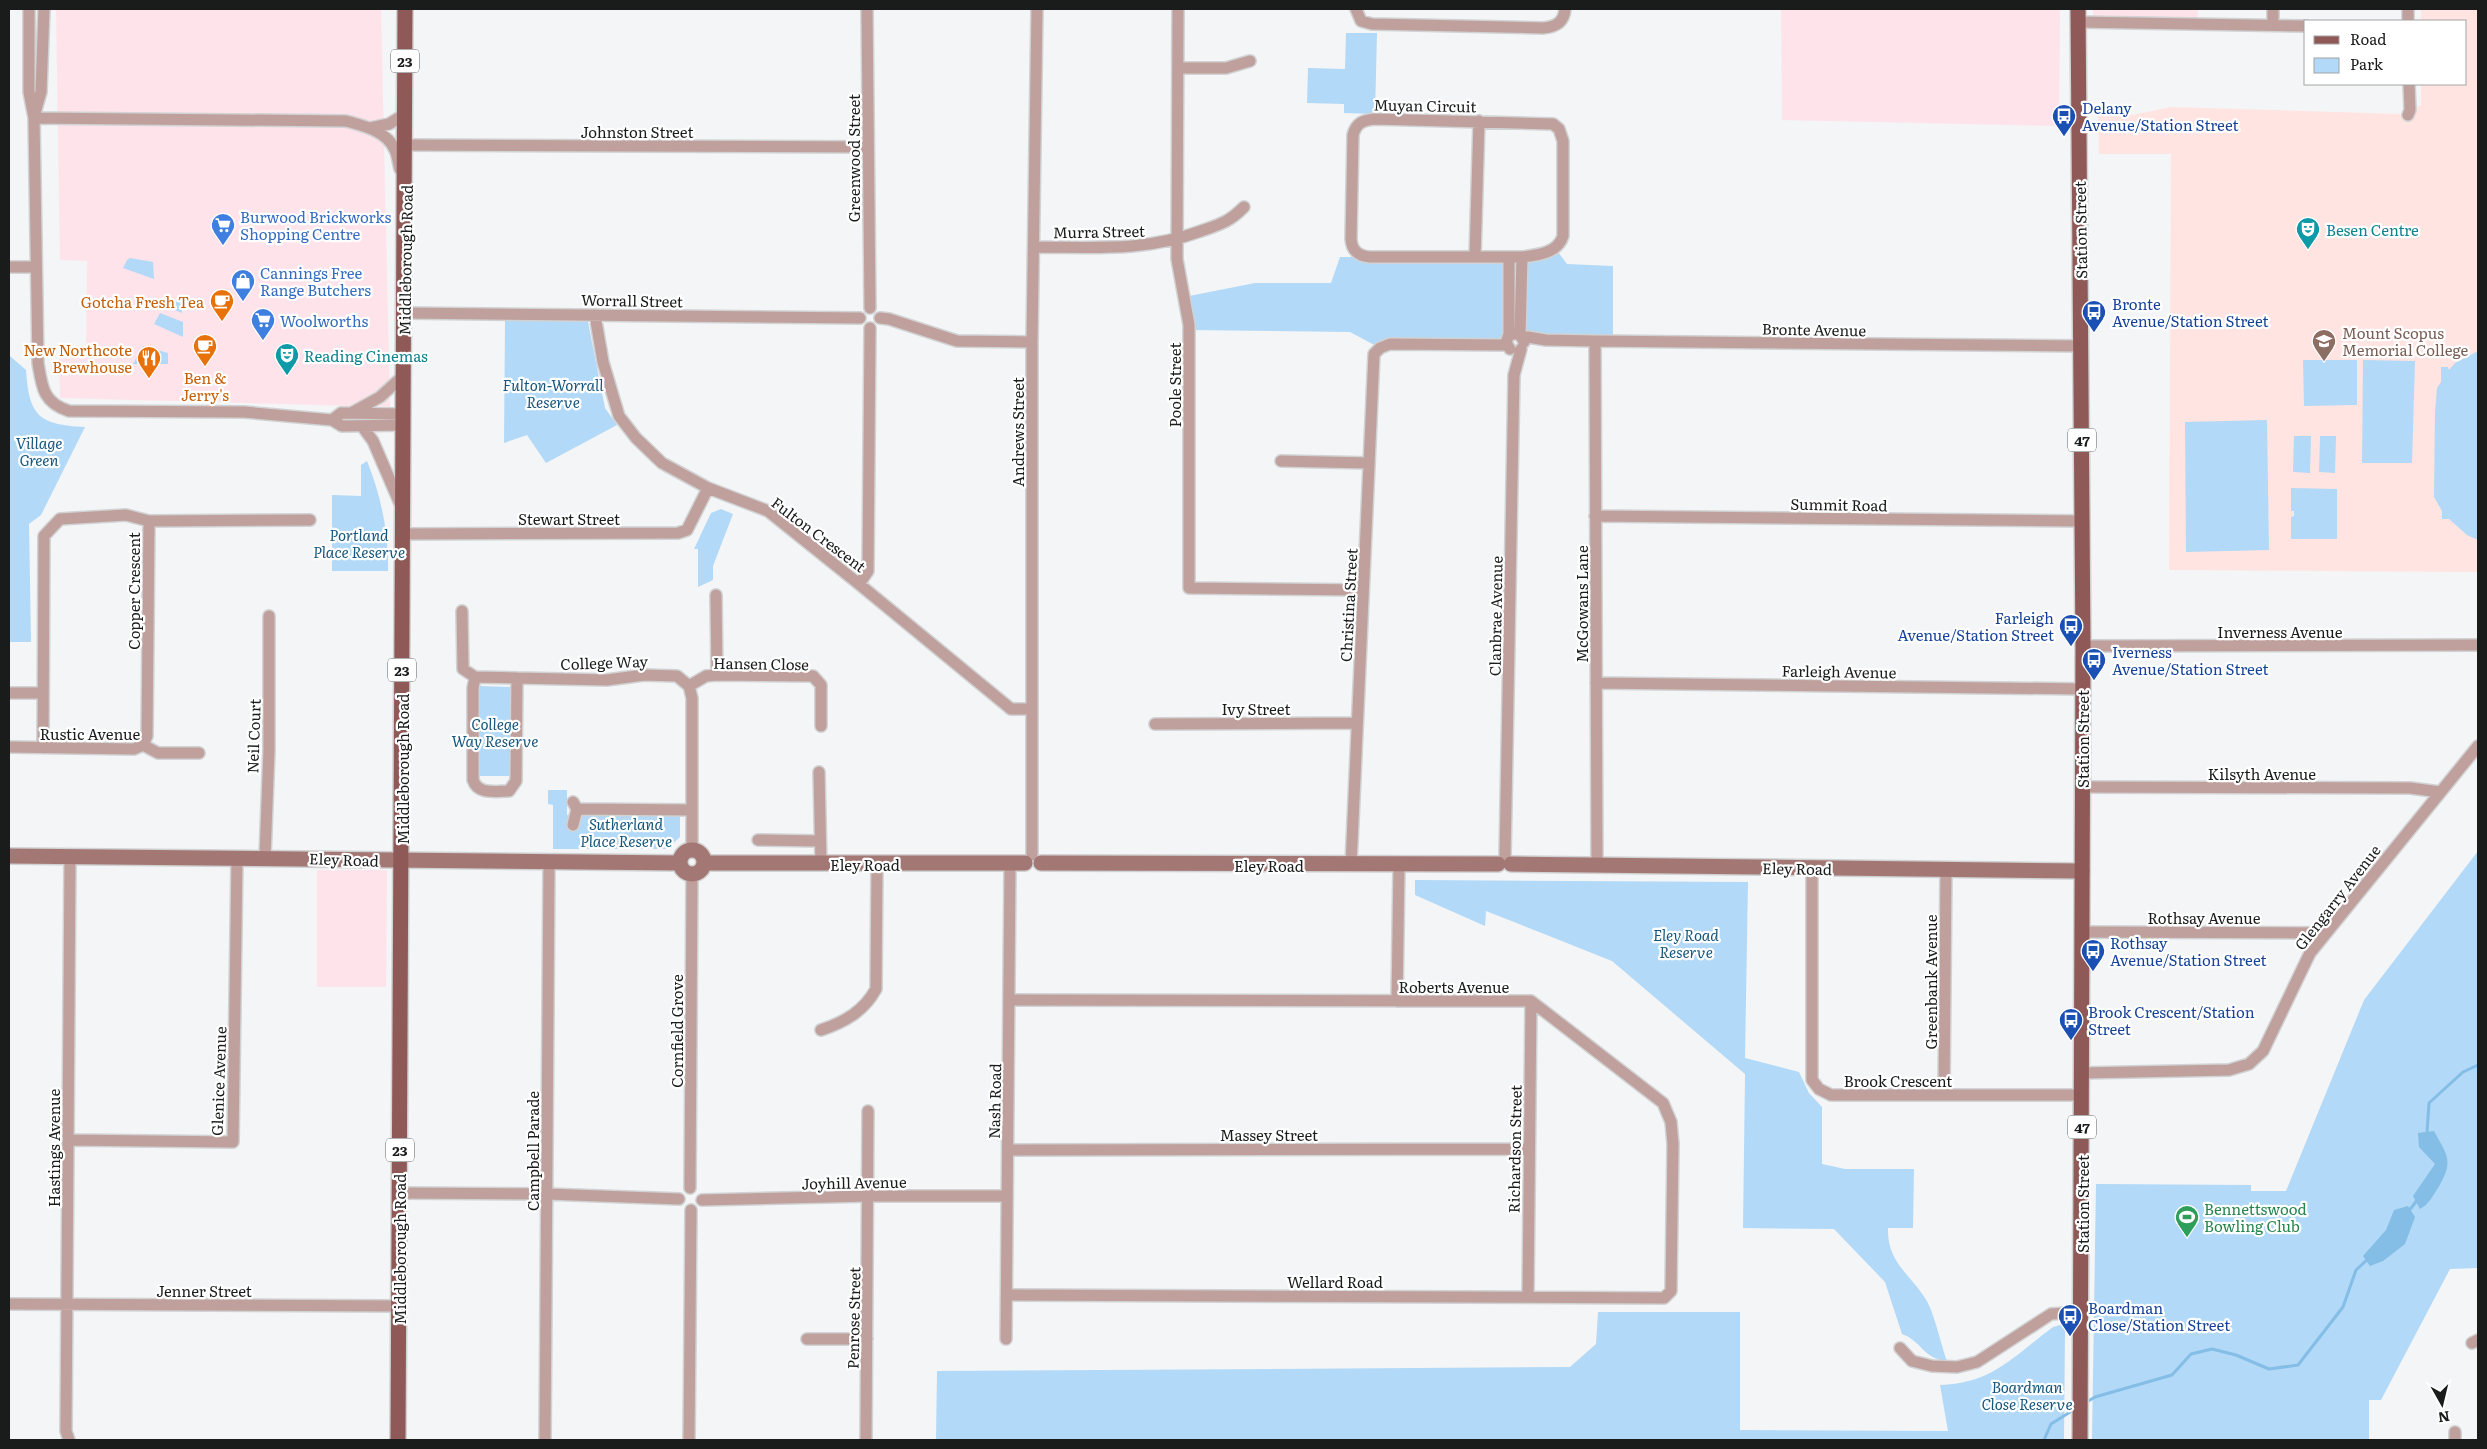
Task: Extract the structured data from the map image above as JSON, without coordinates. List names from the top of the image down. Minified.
{"streets":{"main road":["23","Station Street","Middleborough Road","47","Eley Road"],"street":["Muyan Circuit","Johnston Street","Greenwood Street","Murra Street","Worrall Street","Bronte Avenue","Poole Street","Andrews Street","Summit Road","Stewart Street","Fulton Crescent","Copper Crescent","McGowans Lane","Christina Street","Clanbrae Avenue","Inverness Avenue","College Way","Hansen Close","Farleigh Avenue","Ivy Street","Rustic Avenue","Neil Court","Kilsyth Avenue","Glengarry Avenue","Rothsay Avenue","Greenbank Avenue","Roberts Avenue","Cornfield Grove","Brook Crescent","Glenice Avenue","Nash Road","Massey Street","Hastings Avenue","Richardson Street","Campbell Parade","Joyhill Avenue","Wellard Road","Jenner Street","Penrose Street"]},"crossings":[["Johnston Street","Greenwood Street"],["Johnston Street","Middleborough Road"],["Greenwood Street","Worrall Street"],["Station Street","Bronte Avenue"],["Station Street","Summit Road"],["Station Street","Inverness Avenue"],["Station Street","Farleigh Avenue"],["Station Street","Kilsyth Avenue"],["Station Street","Eley Road"],["Station Street","Glengarry Avenue"],["Station Street","Rothsay Avenue"],["Station Street","Brook Crescent"],["Murra Street","Poole Street"],["Murra Street","Andrews Street"],["Middleborough Road","Worrall Street"],["Middleborough Road","Stewart Street"],["Middleborough Road","Eley Road"],["Middleborough Road","Jenner Street"],["Worrall Street","Fulton Crescent"],["Bronte Avenue","McGowans Lane"],["Bronte Avenue","Christina Street"],["Bronte Avenue","Clanbrae Avenue"],["Poole Street","Christina Street"],["Andrews Street","Fulton Crescent"],["Andrews Street","Eley Road"],["Andrews Street","Nash Road"],["Summit Road","McGowans Lane"],["Stewart Street","Fulton Crescent"],["Copper Crescent","Rustic Avenue"],["McGowans Lane","Farleigh Avenue"],["McGowans Lane","Eley Road"],["Christina Street","Ivy Street"],["Christina Street","Eley Road"],["Clanbrae Avenue","Eley Road"],["College Way","Hansen Close"],["Neil Court","Eley Road"],["Kilsyth Avenue","Glengarry Avenue"],["Eley Road","Greenbank Avenue"],["Eley Road","Cornfield Grove"],["Eley Road","Brook Crescent"],["Eley Road","Glenice Avenue"],["Eley Road","Nash Road"],["Eley Road","Hastings Avenue"],["Eley Road","Campbell Parade"],["Glengarry Avenue","Rothsay Avenue"],["Greenbank Avenue","Brook Crescent"],["Roberts Avenue","Nash Road"],["Roberts Avenue","Richardson Street"],["Roberts Avenue","Wellard Road"],["Cornfield Grove","Joyhill Avenue"],["Glenice Avenue","Hastings Avenue"],["Nash Road","Massey Street"],["Nash Road","Joyhill Avenue"],["Nash Road","Wellard Road"],["Massey Street","Richardson Street"],["Hastings Avenue","Jenner Street"],["Richardson Street","Wellard Road"],["Joyhill Avenue","Penrose Street"]],"parks":["Fulton-Worrall Reserve","Village Green","Portland Place Reserve","College Way Reserve","Sutherland Place Reserve","Eley Road Reserve","Boardman Close Reserve"],"places":{"bus stop":["Delany Avenue/Station Street","Bronte Avenue/Station Street","Farleigh Avenue/Station Street","Iverness Avenue/Station Street","Rothsay Avenue/Station Street","Brook Crescent/Station Street","Boardman Close/Station Street"],"supermarket":["Burwood Brickworks Shopping Centre","Woolworths"],"theatre":["Besen Centre","Reading Cinemas"],"shop":["Cannings Free Range Butchers"],"cafe":["Gotcha Fresh Tea","Ben & Jerry's"],"school or university":["Mount Scopus Memorial College"],"restaurant":["New Northcote Brewhouse"],"sports":["Bennettswood Bowling Club"]},"legend":["Road","Park"],"north":"bottom"}
